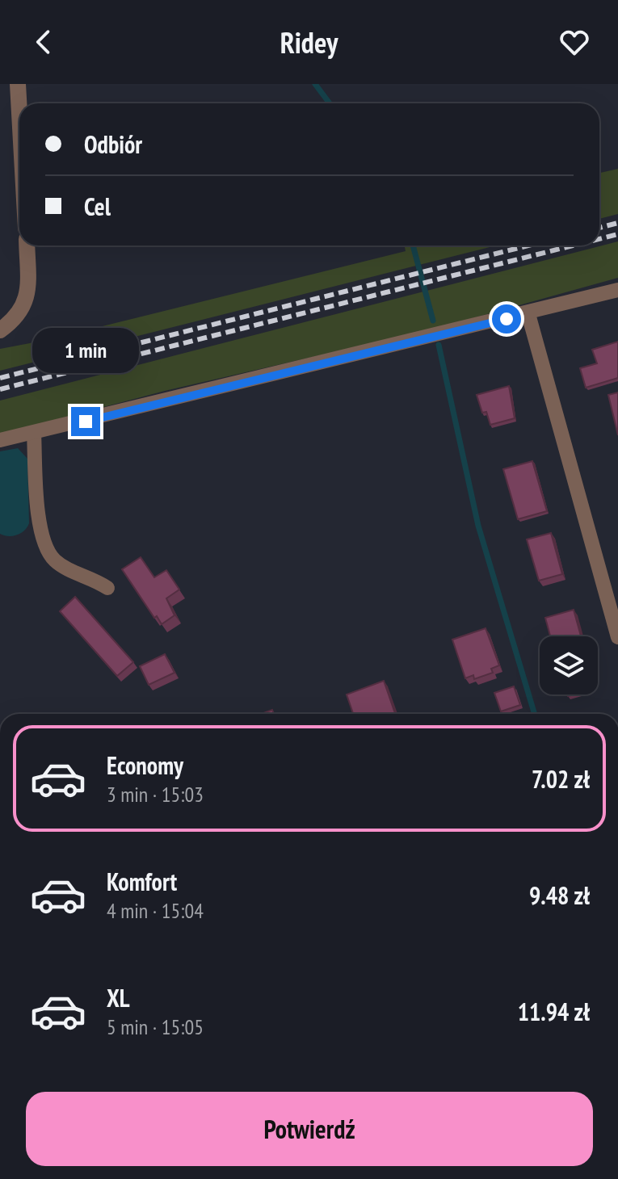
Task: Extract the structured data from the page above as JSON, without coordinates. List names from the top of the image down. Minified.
{"page":{"header":"Ridey","banner":["Odbiór","Cel"],"bubble":"1 min","list":[{"name":"Economy","note":"3 min · 15:03","value":"7.02 zł"},{"name":"Komfort","note":"4 min · 15:04","value":"9.48 zł"},{"name":"XL","note":"5 min · 15:05","value":"11.94 zł"}],"buttons":"Potwierdź"}}
